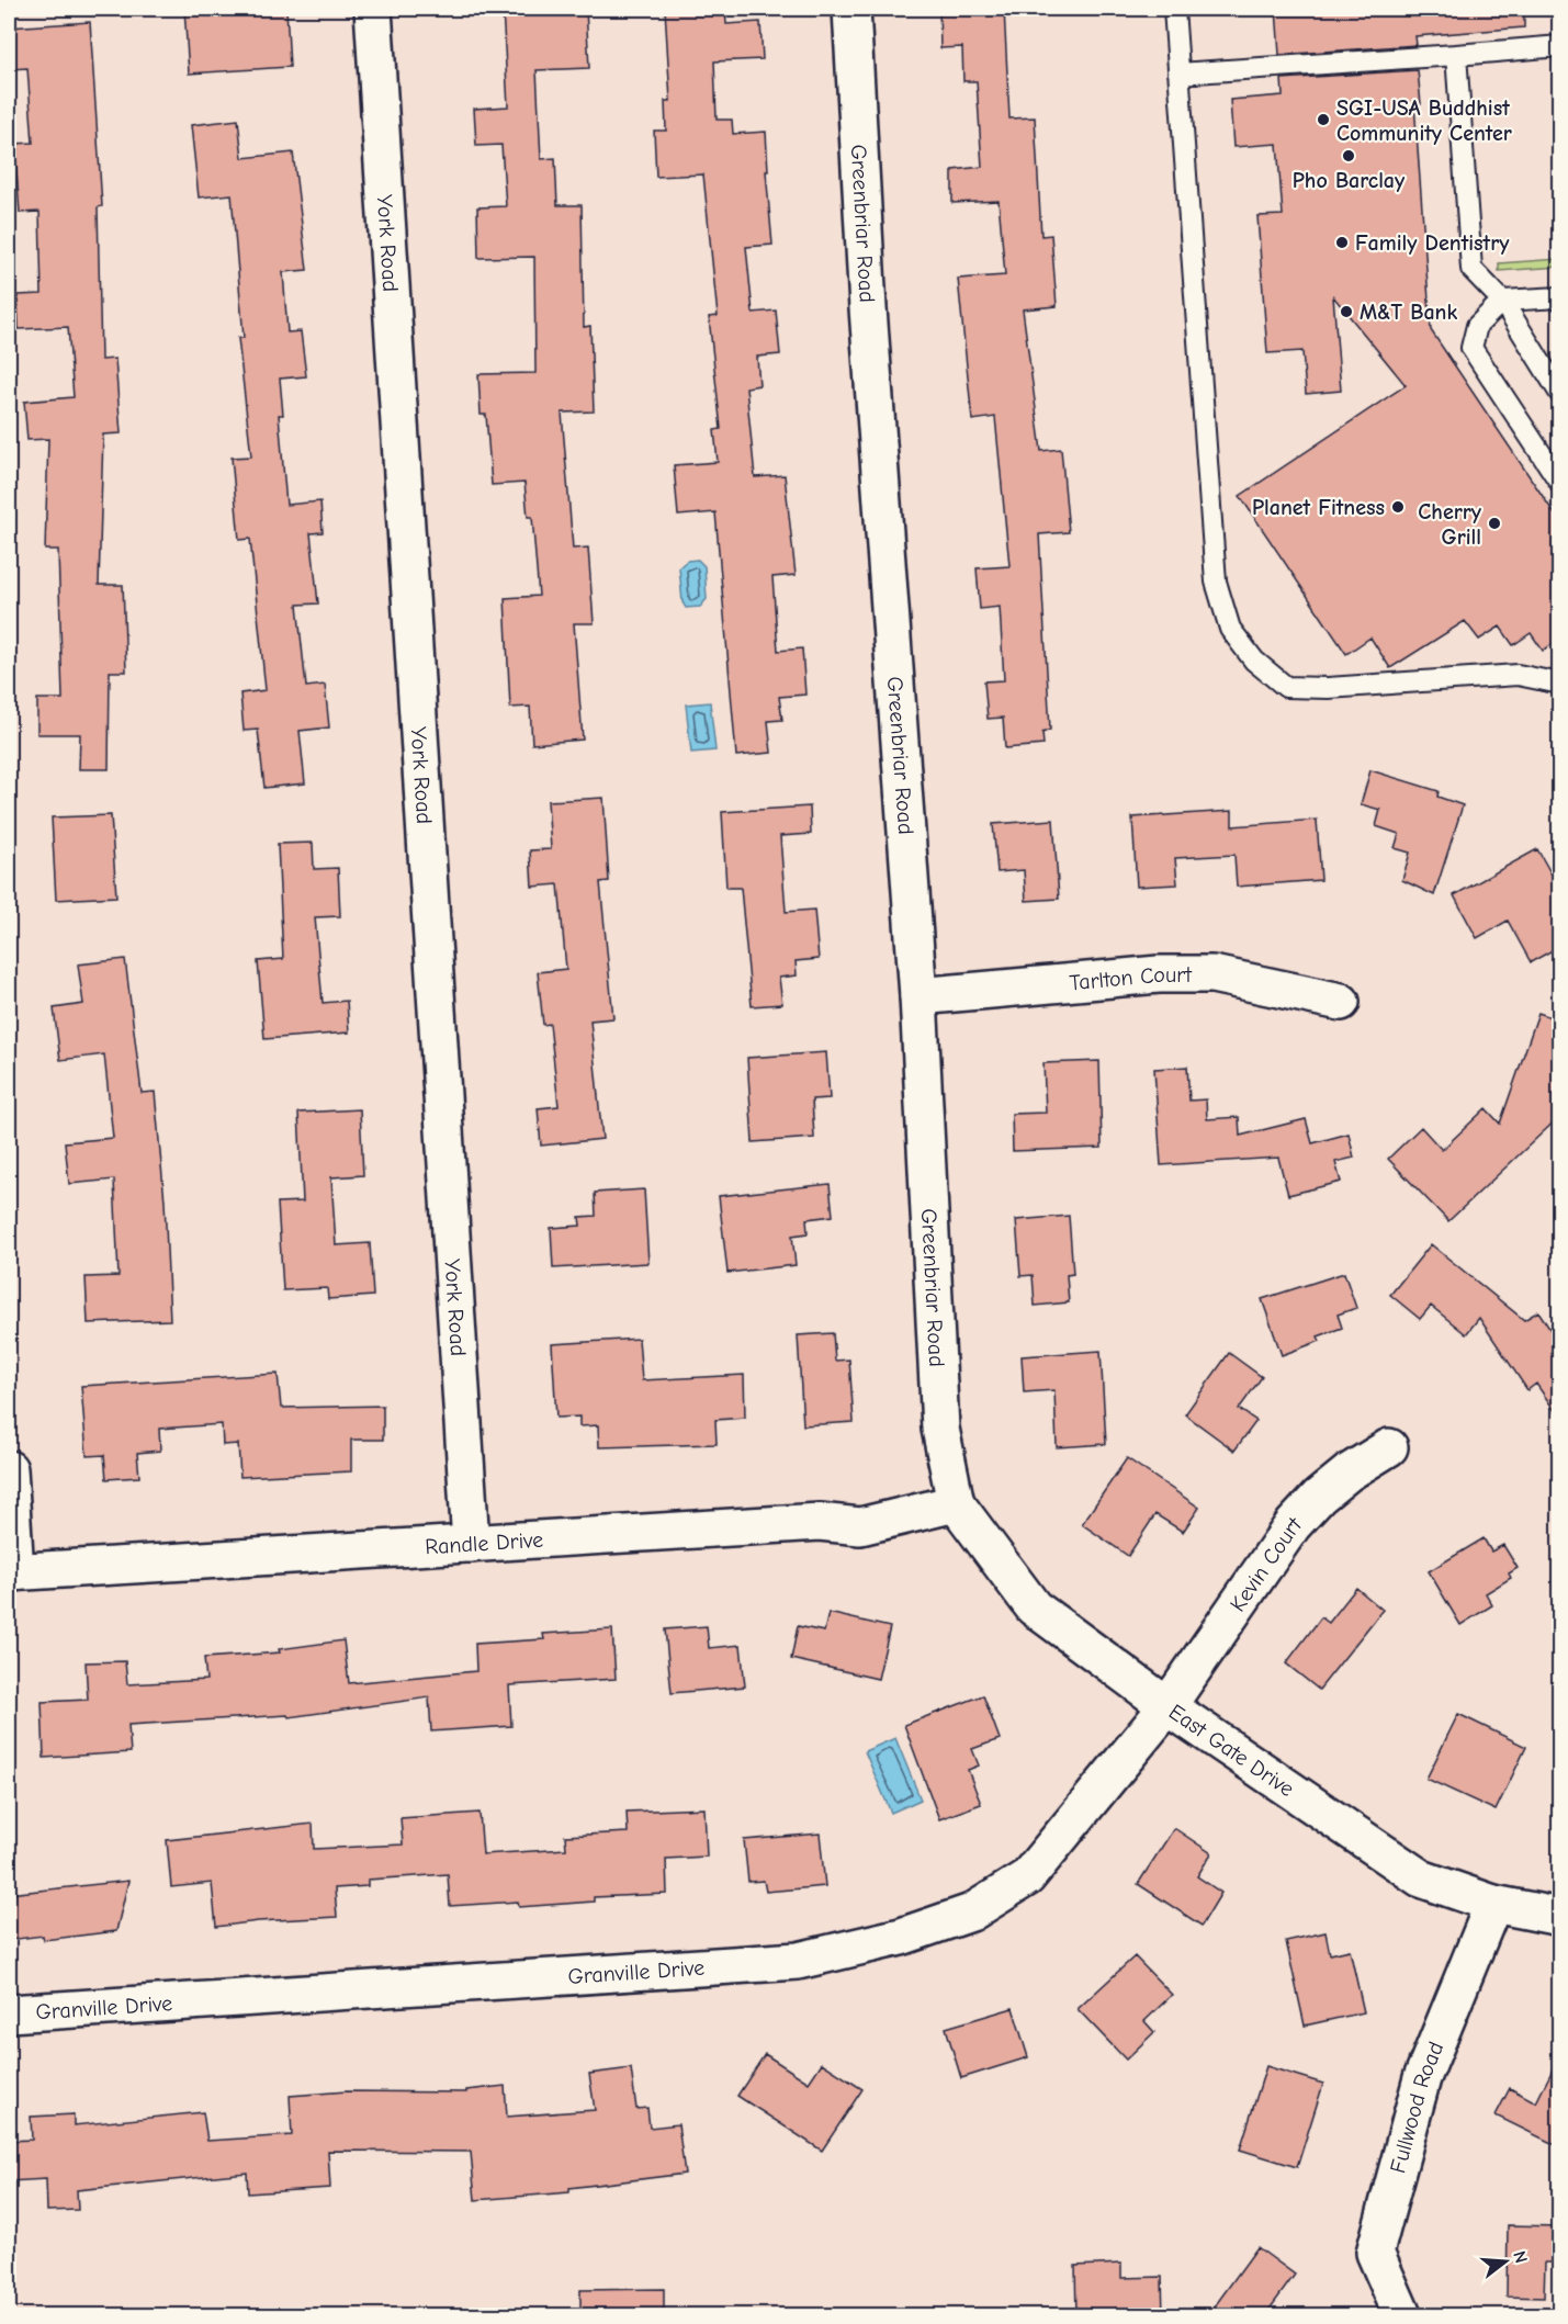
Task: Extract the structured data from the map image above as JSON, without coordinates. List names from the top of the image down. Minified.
{"streets":{"street":["Greenbriar Road","York Road","Tarlton Court","Randle Drive","Kevin Court","East Gate Drive","Granville Drive","Fullwood Road"]},"crossings":[["Greenbriar Road","Tarlton Court"],["Greenbriar Road","Randle Drive"],["Greenbriar Road","East Gate Drive"],["York Road","Randle Drive"],["Randle Drive","East Gate Drive"],["Kevin Court","East Gate Drive"],["Kevin Court","Granville Drive"],["East Gate Drive","Granville Drive"],["East Gate Drive","Fullwood Road"]],"places":["SGI-USA Buddhist Community Center","Pho Barclay","Family Dentistry","M&T Bank","Planet Fitness","Cherry Grill"],"north":"right"}
